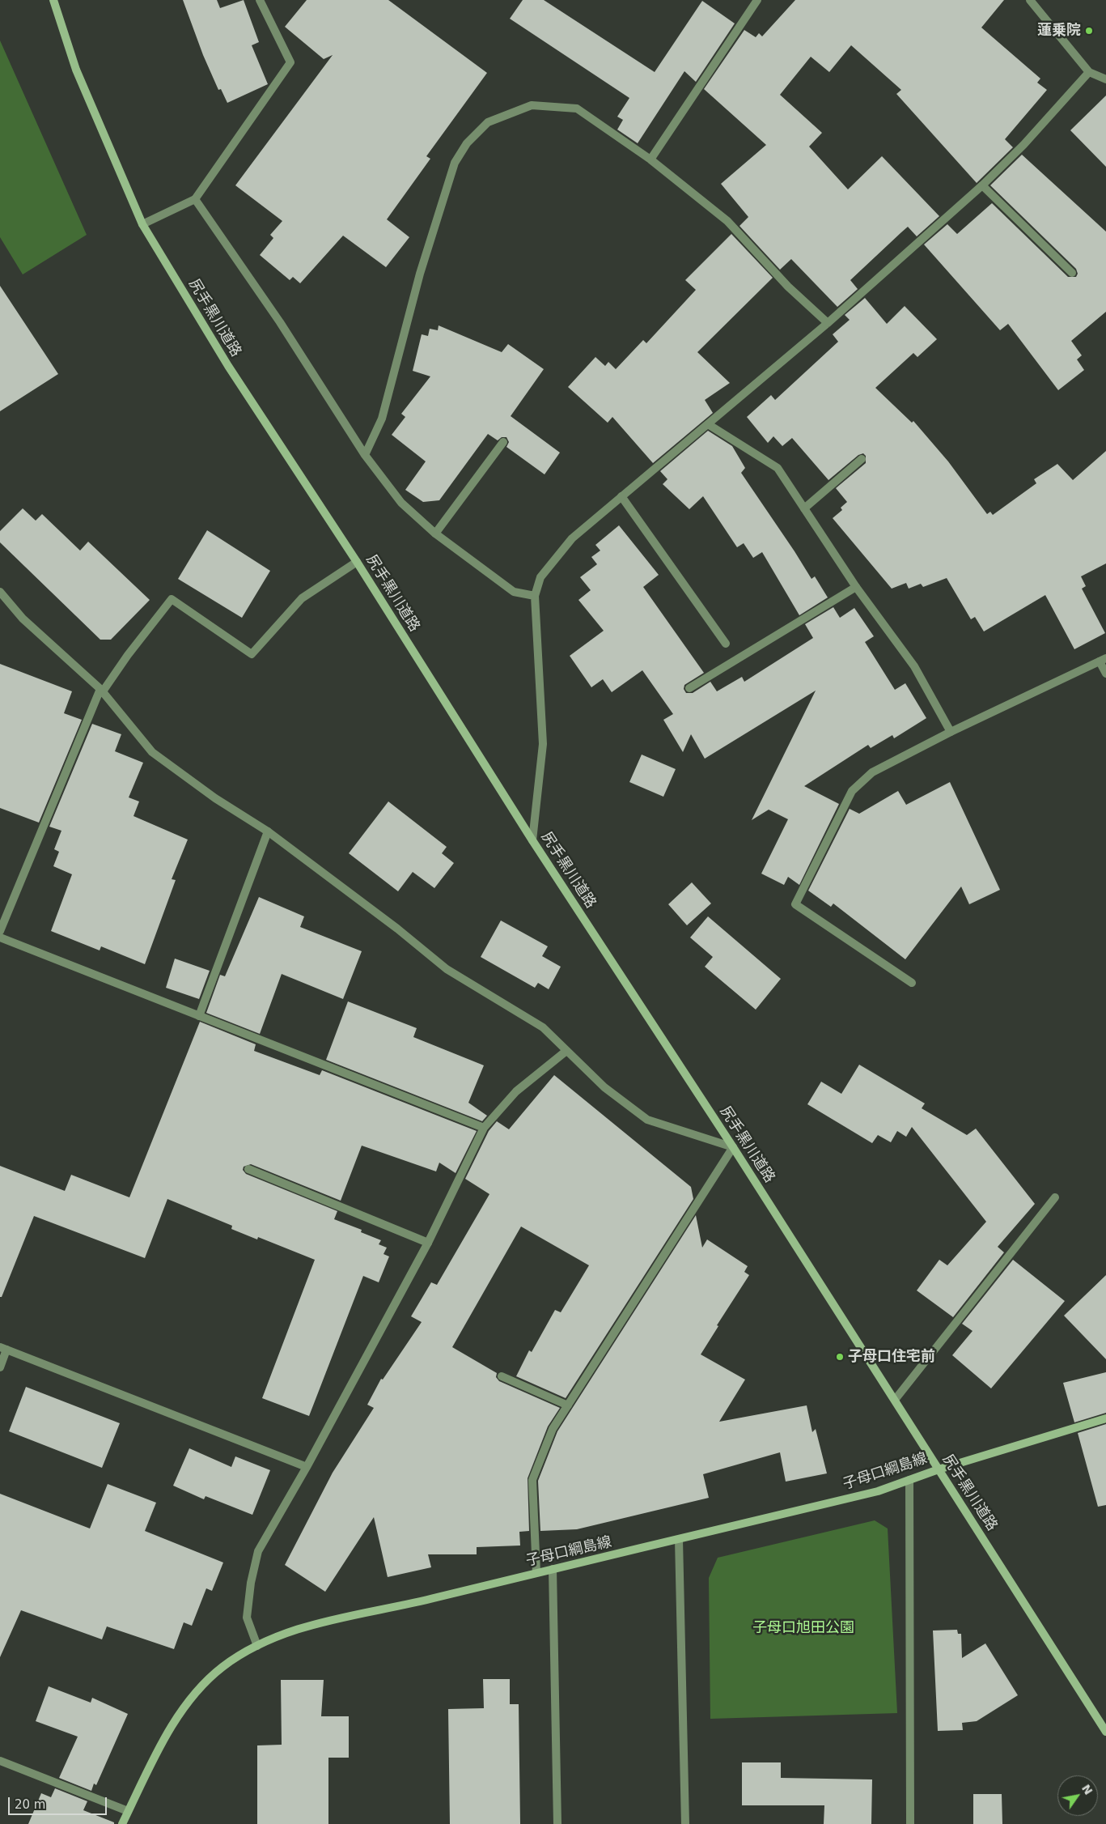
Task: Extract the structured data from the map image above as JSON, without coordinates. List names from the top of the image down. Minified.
{"streets":{"street":["尻手黒川道路","子母口綱島線"]},"crossings":[["尻手黒川道路","子母口綱島線"]],"parks":["子母口旭田公園"],"places":["蓮乗院","子母口住宅前"],"scale_bar":"20 m","north":"top right"}
